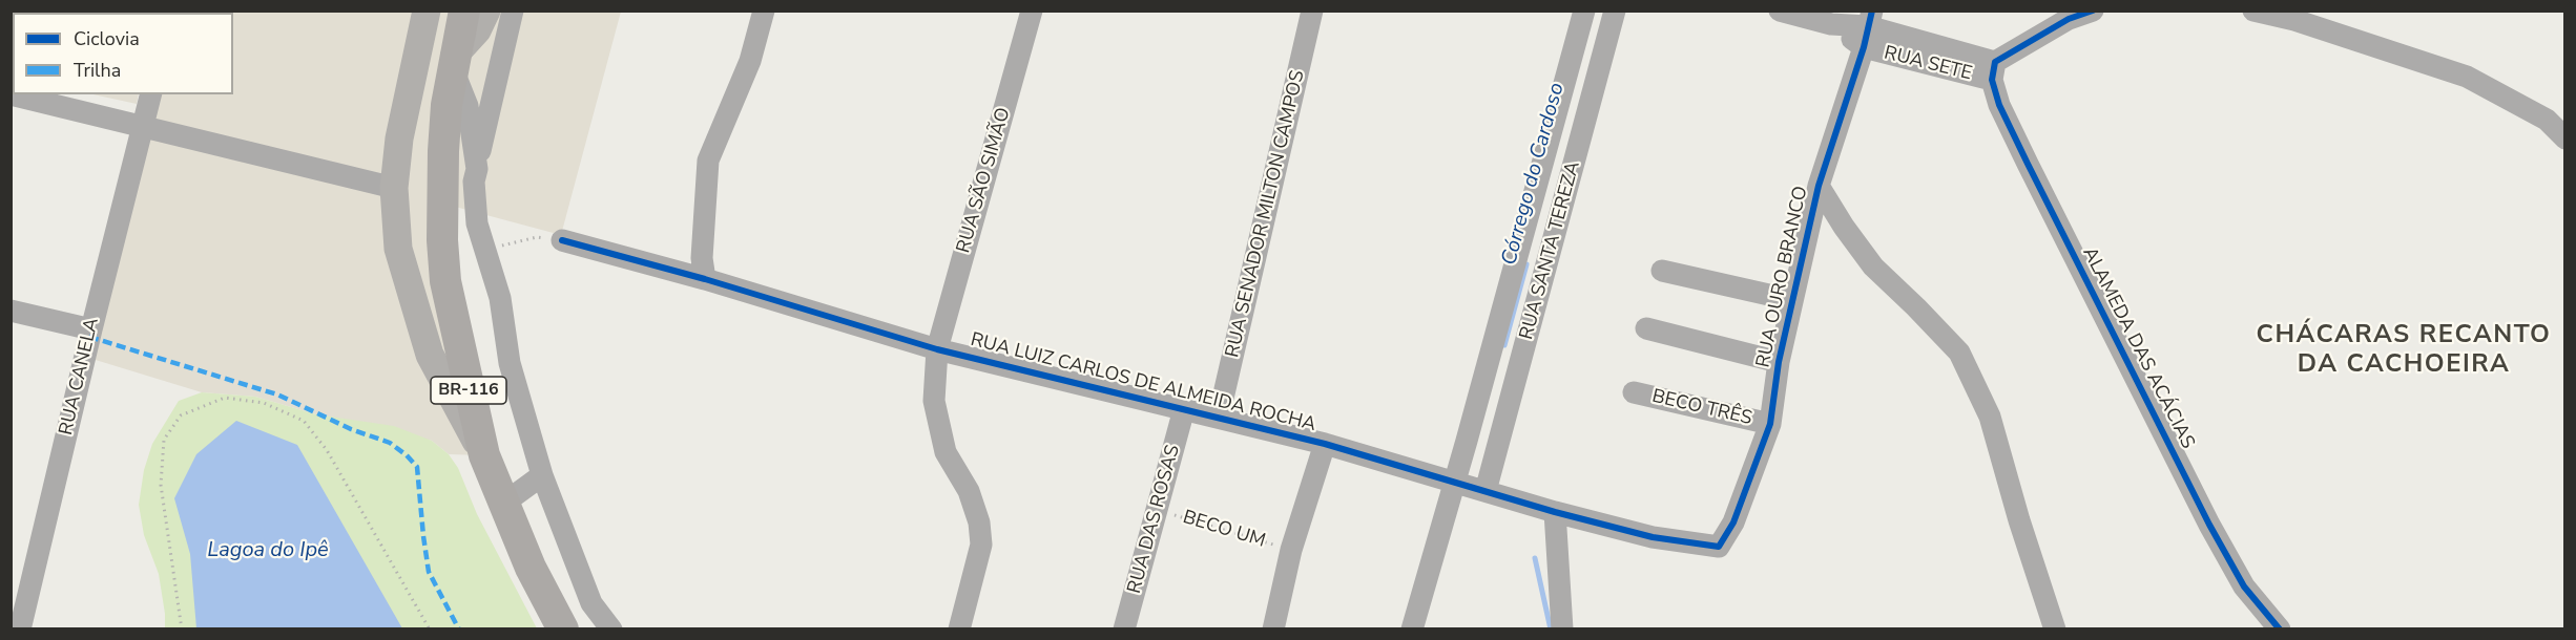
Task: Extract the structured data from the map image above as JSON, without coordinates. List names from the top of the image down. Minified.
{"streets":{"highway":["BR-116"],"street":["RUA SETE","RUA SÃO SIMÃO","RUA SENADOR MILTON CAMPOS","RUA SANTA TEREZA","RUA OURO BRANCO","ALAMEDA DAS ACÁCIAS","RUA CANELA","RUA LUIZ CARLOS DE ALMEIDA ROCHA","BECO TRÊS","RUA DAS ROSAS"],"path":["BECO UM"]},"crossings":[["RUA SETE","RUA OURO BRANCO"],["RUA SETE","ALAMEDA DAS ACÁCIAS"],["RUA SÃO SIMÃO","RUA LUIZ CARLOS DE ALMEIDA ROCHA"],["RUA SENADOR MILTON CAMPOS","RUA LUIZ CARLOS DE ALMEIDA ROCHA"],["RUA SANTA TEREZA","RUA LUIZ CARLOS DE ALMEIDA ROCHA"],["RUA OURO BRANCO","RUA LUIZ CARLOS DE ALMEIDA ROCHA"],["RUA OURO BRANCO","BECO TRÊS"],["RUA LUIZ CARLOS DE ALMEIDA ROCHA","RUA DAS ROSAS"],["RUA DAS ROSAS","BECO UM"]],"districts":["CHÁCARAS RECANTO DA CACHOEIRA"],"water":["Córrego do Cardoso","Lagoa do Ipê"],"legend":["Ciclovia","Trilha"]}
